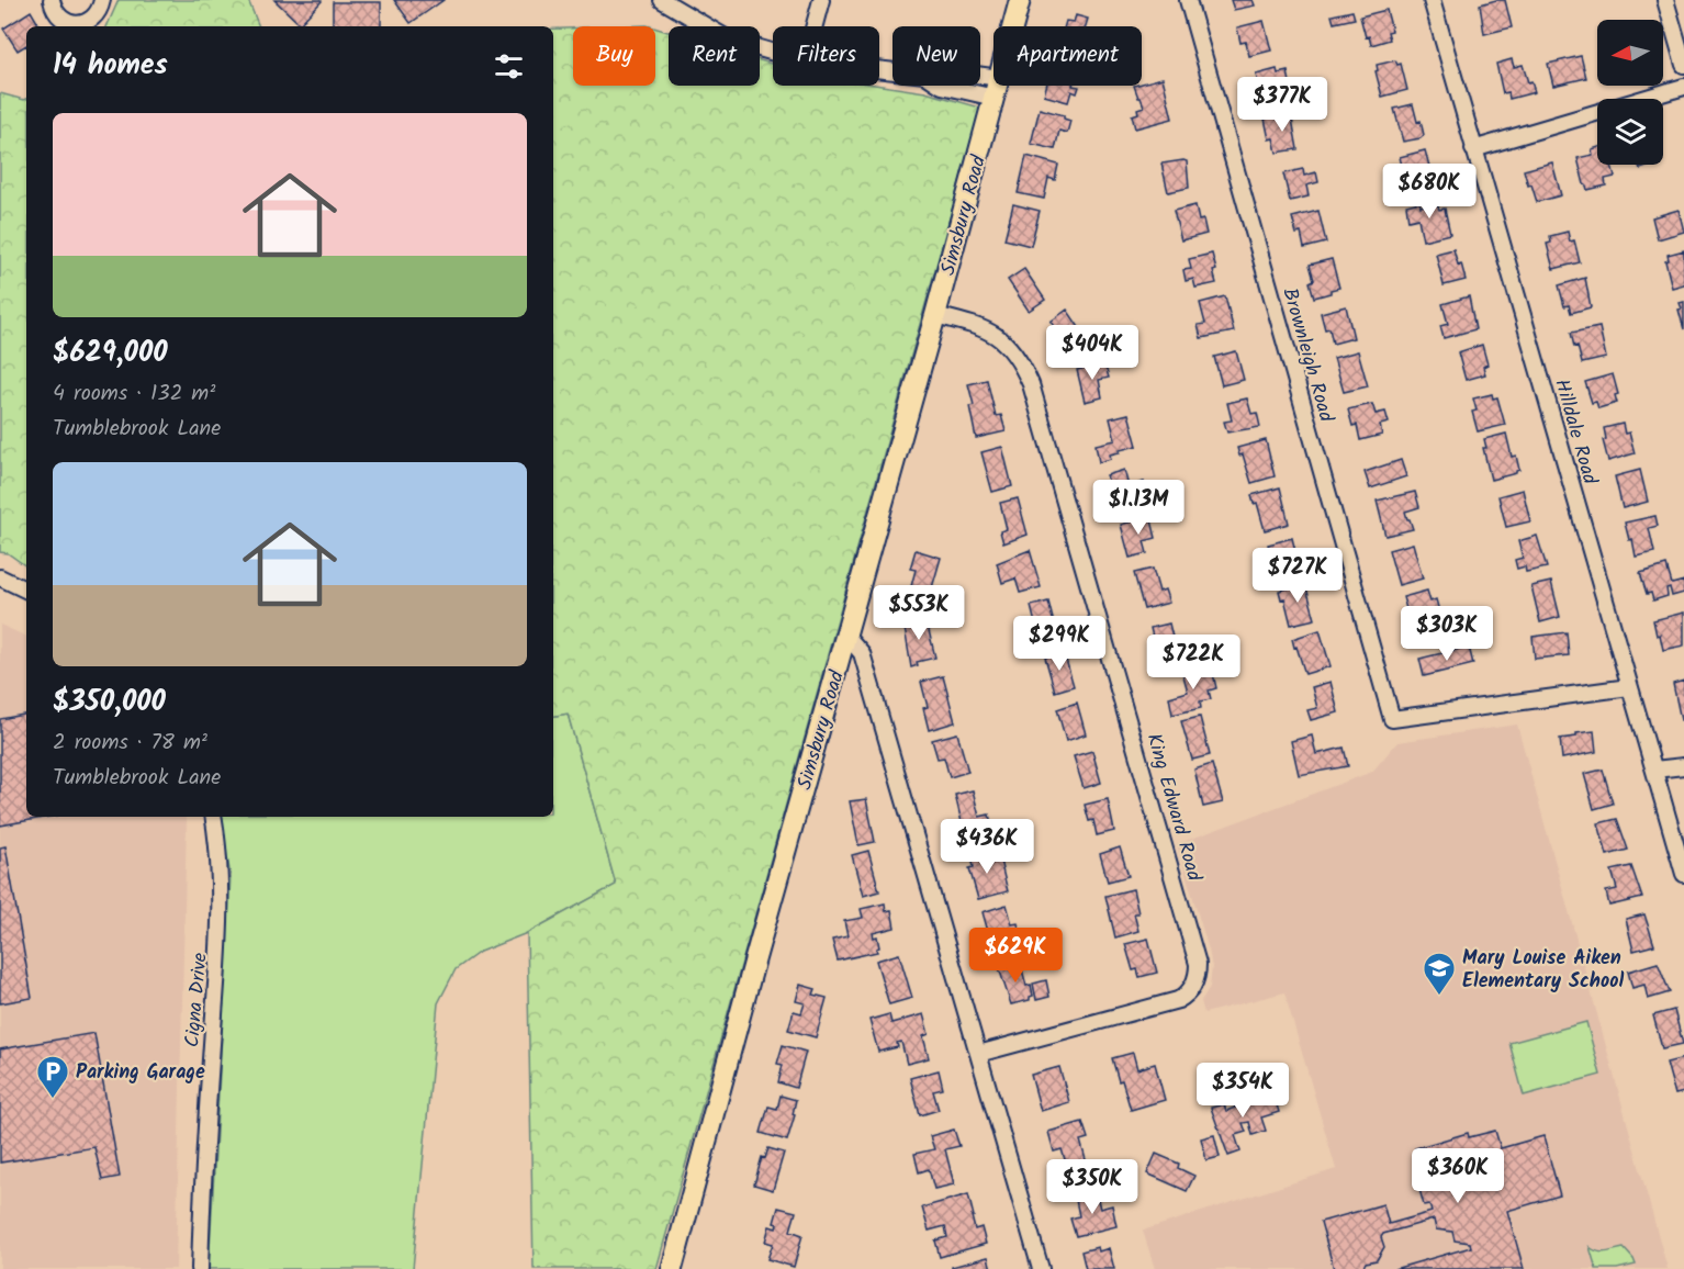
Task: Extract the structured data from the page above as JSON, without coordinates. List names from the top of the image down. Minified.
{"streets":{"main road":["Simsbury Road"],"street":["Brownleigh Road","Hilldale Road","King Edward Road","Cigna Drive"]},"crossings":[["Simsbury Road","King Edward Road"],["Brownleigh Road","Hilldale Road"]],"places":{"school or university":["Mary Louise Aiken Elementary School"],"parking":["Parking Garage"]},"north":"left","page":{"chip":["Buy","Rent","Filters","New","Apartment"],"heading":"14 homes","price":["$377K","$680K","$404K","$1.13M","$727K","$553K","$303K","$299K","$722K","$436K","$629K","$354K","$360K","$350K"],"list":[{"name":"$629,000","note":"4 rooms · 132 m² · Tumblebrook Lane"},{"name":"$350,000","note":"2 rooms · 78 m² · Tumblebrook Lane"}]}}
